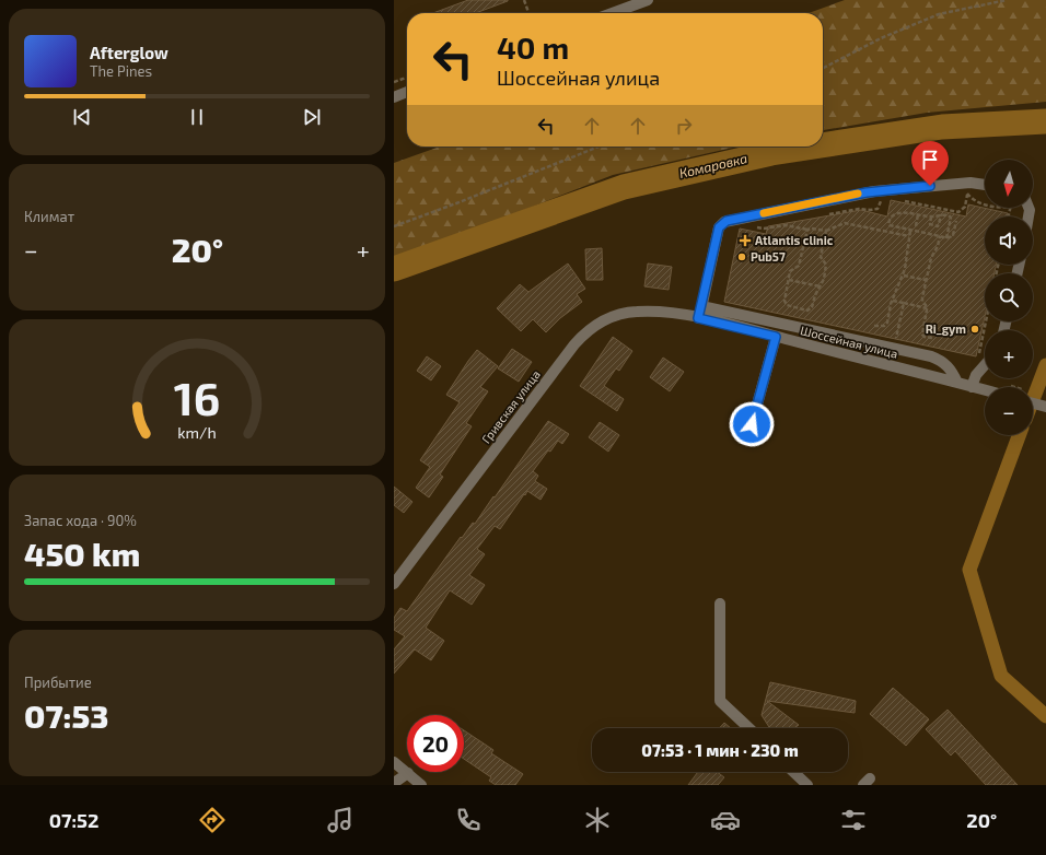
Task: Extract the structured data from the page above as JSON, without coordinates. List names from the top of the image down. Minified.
{"streets":{"street":["Шоссейная улица","Гривская улица"]},"crossings":[["Шоссейная улица","Гривская улица"]],"water":["Комаровка"],"places":{"health":["Atlantis clinic"],"other":["Pub57","Ri_gym"]},"north":"bottom","page":{"turn":["40 m","Шоссейная улица"],"song":["Afterglow","The Pines"],"map_buttons":["+","−"],"tile":["Климат",["Запас хода · 90%","450 km"],["Прибытие","07:53"]],"heat":["−","20°","+"],"limit":"20","trip":"07:53 · 1 мин · 230 m","tabs":["07:52","20°"],"gauge":["16","km/h"]}}
